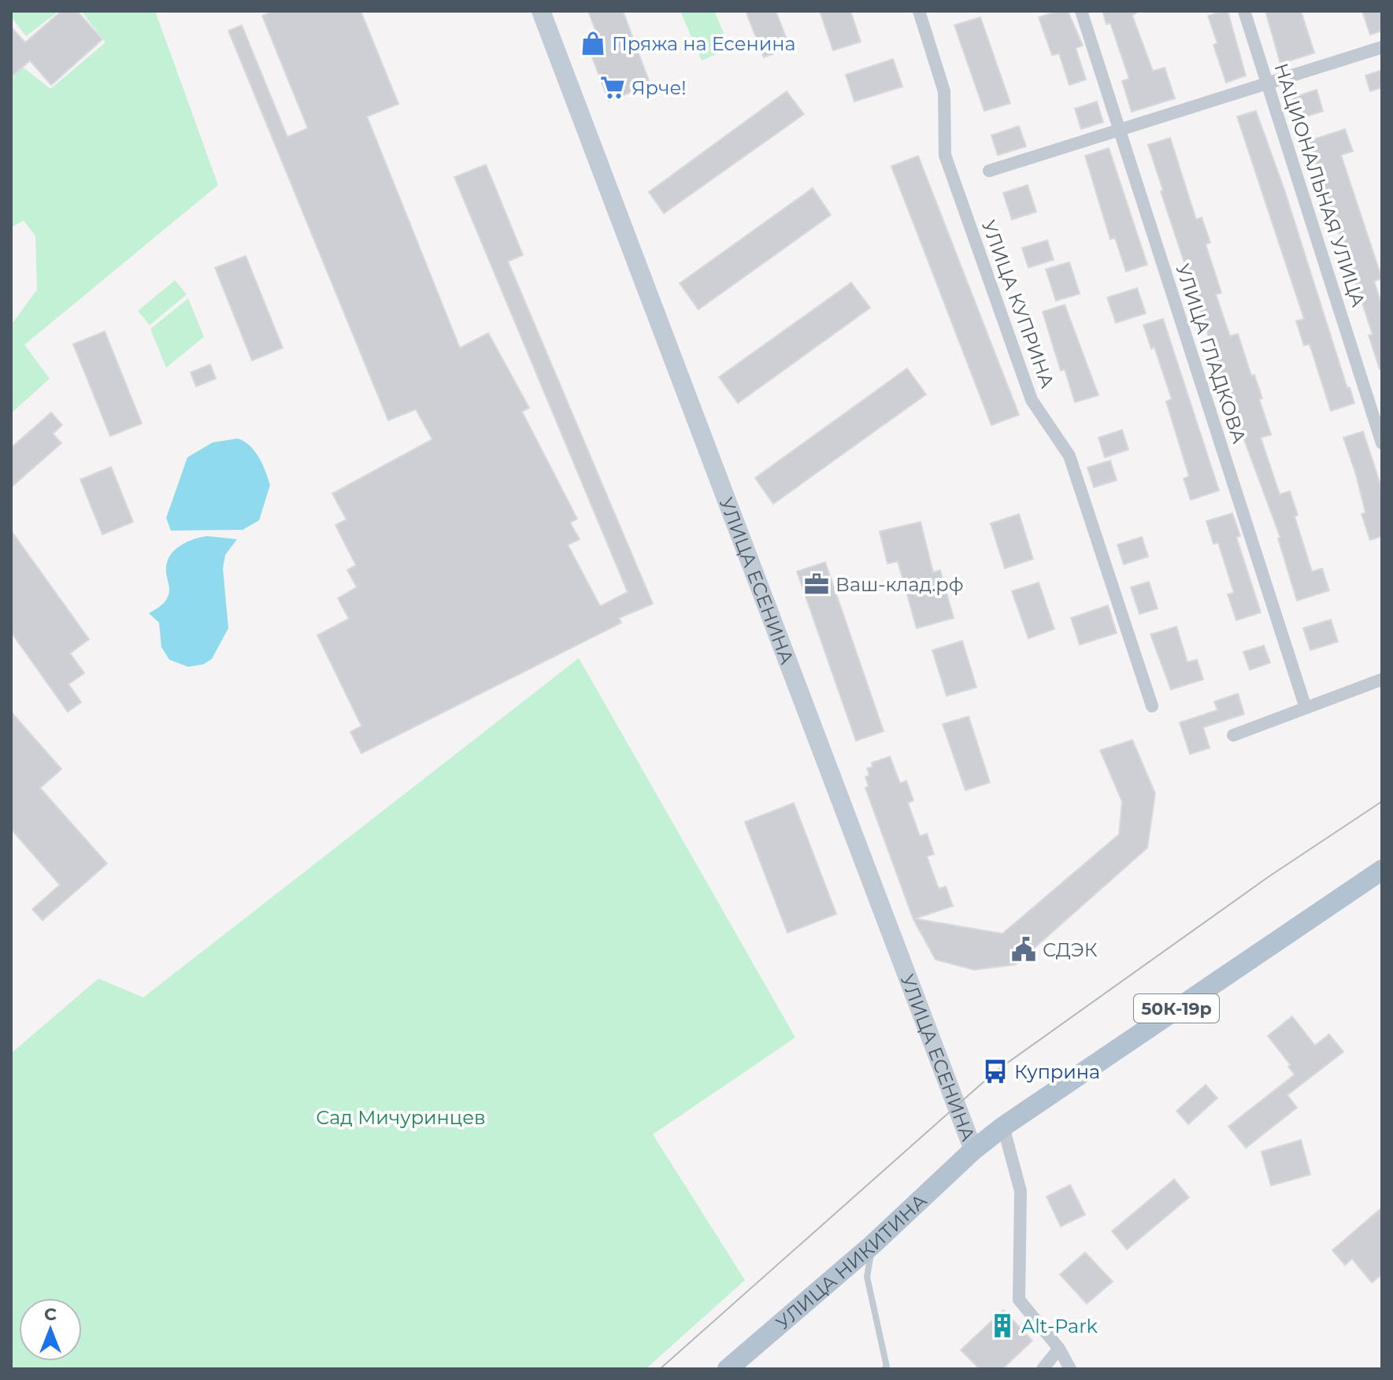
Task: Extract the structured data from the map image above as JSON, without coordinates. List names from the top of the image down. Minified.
{"streets":{"main road":["50К-19р","УЛИЦА НИКИТИНА"],"street":["НАЦИОНАЛЬНАЯ УЛИЦА","УЛИЦА КУПРИНА","УЛИЦА ГЛАДКОВА","УЛИЦА ЕСЕНИНА"]},"crossings":[["УЛИЦА ЕСЕНИНА","50К-19р"],["УЛИЦА ЕСЕНИНА","УЛИЦА НИКИТИНА"],["50К-19р","УЛИЦА НИКИТИНА"]],"parks":["Сад Мичуринцев"],"places":{"shop":["Пряжа на Есенина"],"supermarket":["Ярче!"],"office":["Ваш-клад.рф"],"public building":["СДЭК"],"bus stop":["Куприна"],"building":["Alt-Park"]},"north":"top"}
